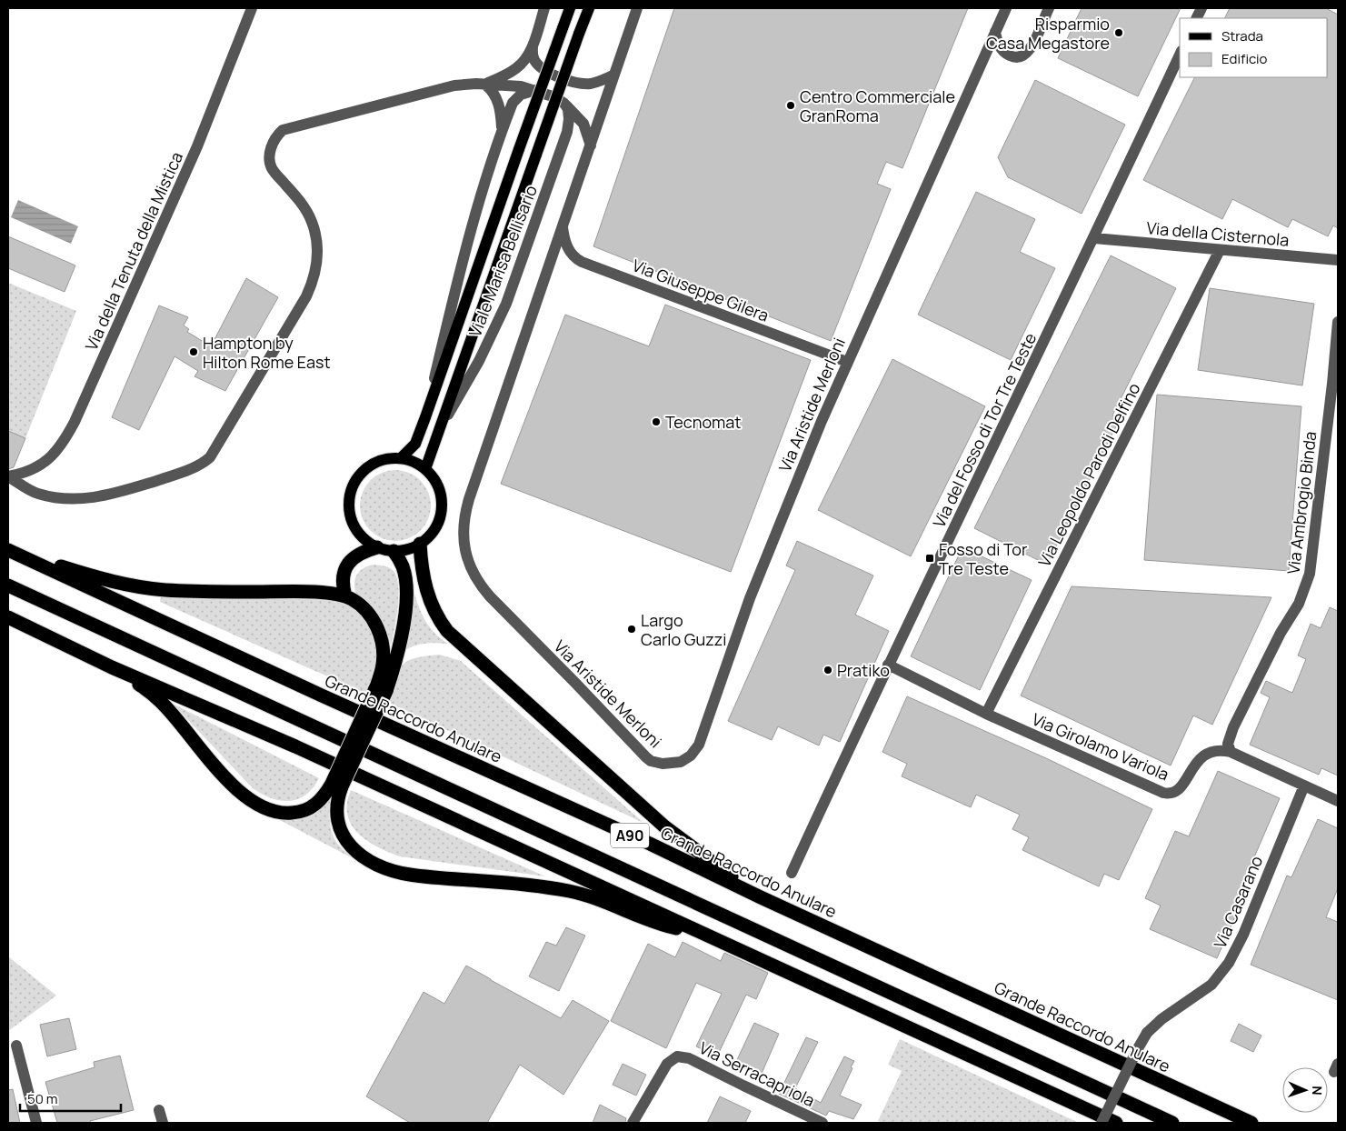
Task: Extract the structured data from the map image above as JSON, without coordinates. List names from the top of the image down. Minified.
{"streets":{"highway":["Grande Raccordo Anulare","A90"],"main road":["Viale Marisa Bellisario"],"street":["Via della Cisternola","Via della Tenuta della Mistica","Via Giuseppe Gilera","Via Aristide Merloni","Via del Fosso di Tor Tre Teste","Via Leopoldo Parodi Delfino","Via Ambrogio Binda","Via Girolamo Variola","Via Casarano","Via Serracapriola"]},"crossings":[["Via della Cisternola","Via del Fosso di Tor Tre Teste"],["Via della Cisternola","Via Leopoldo Parodi Delfino"],["Via Giuseppe Gilera","Via Aristide Merloni"],["Via del Fosso di Tor Tre Teste","Via Girolamo Variola"],["Via Leopoldo Parodi Delfino","Via Girolamo Variola"],["Via Ambrogio Binda","Via Girolamo Variola"],["Via Girolamo Variola","Via Casarano"]],"places":{"other":["Risparmio Casa Megastore","Centro Commerciale GranRoma","Hampton by Hilton Rome East","Tecnomat","Largo Carlo Guzzi","Pratiko"],"transit":["Fosso di Tor Tre Teste"]},"legend":["Strada","Edificio"],"scale_bar":"50 m","north":"right"}
